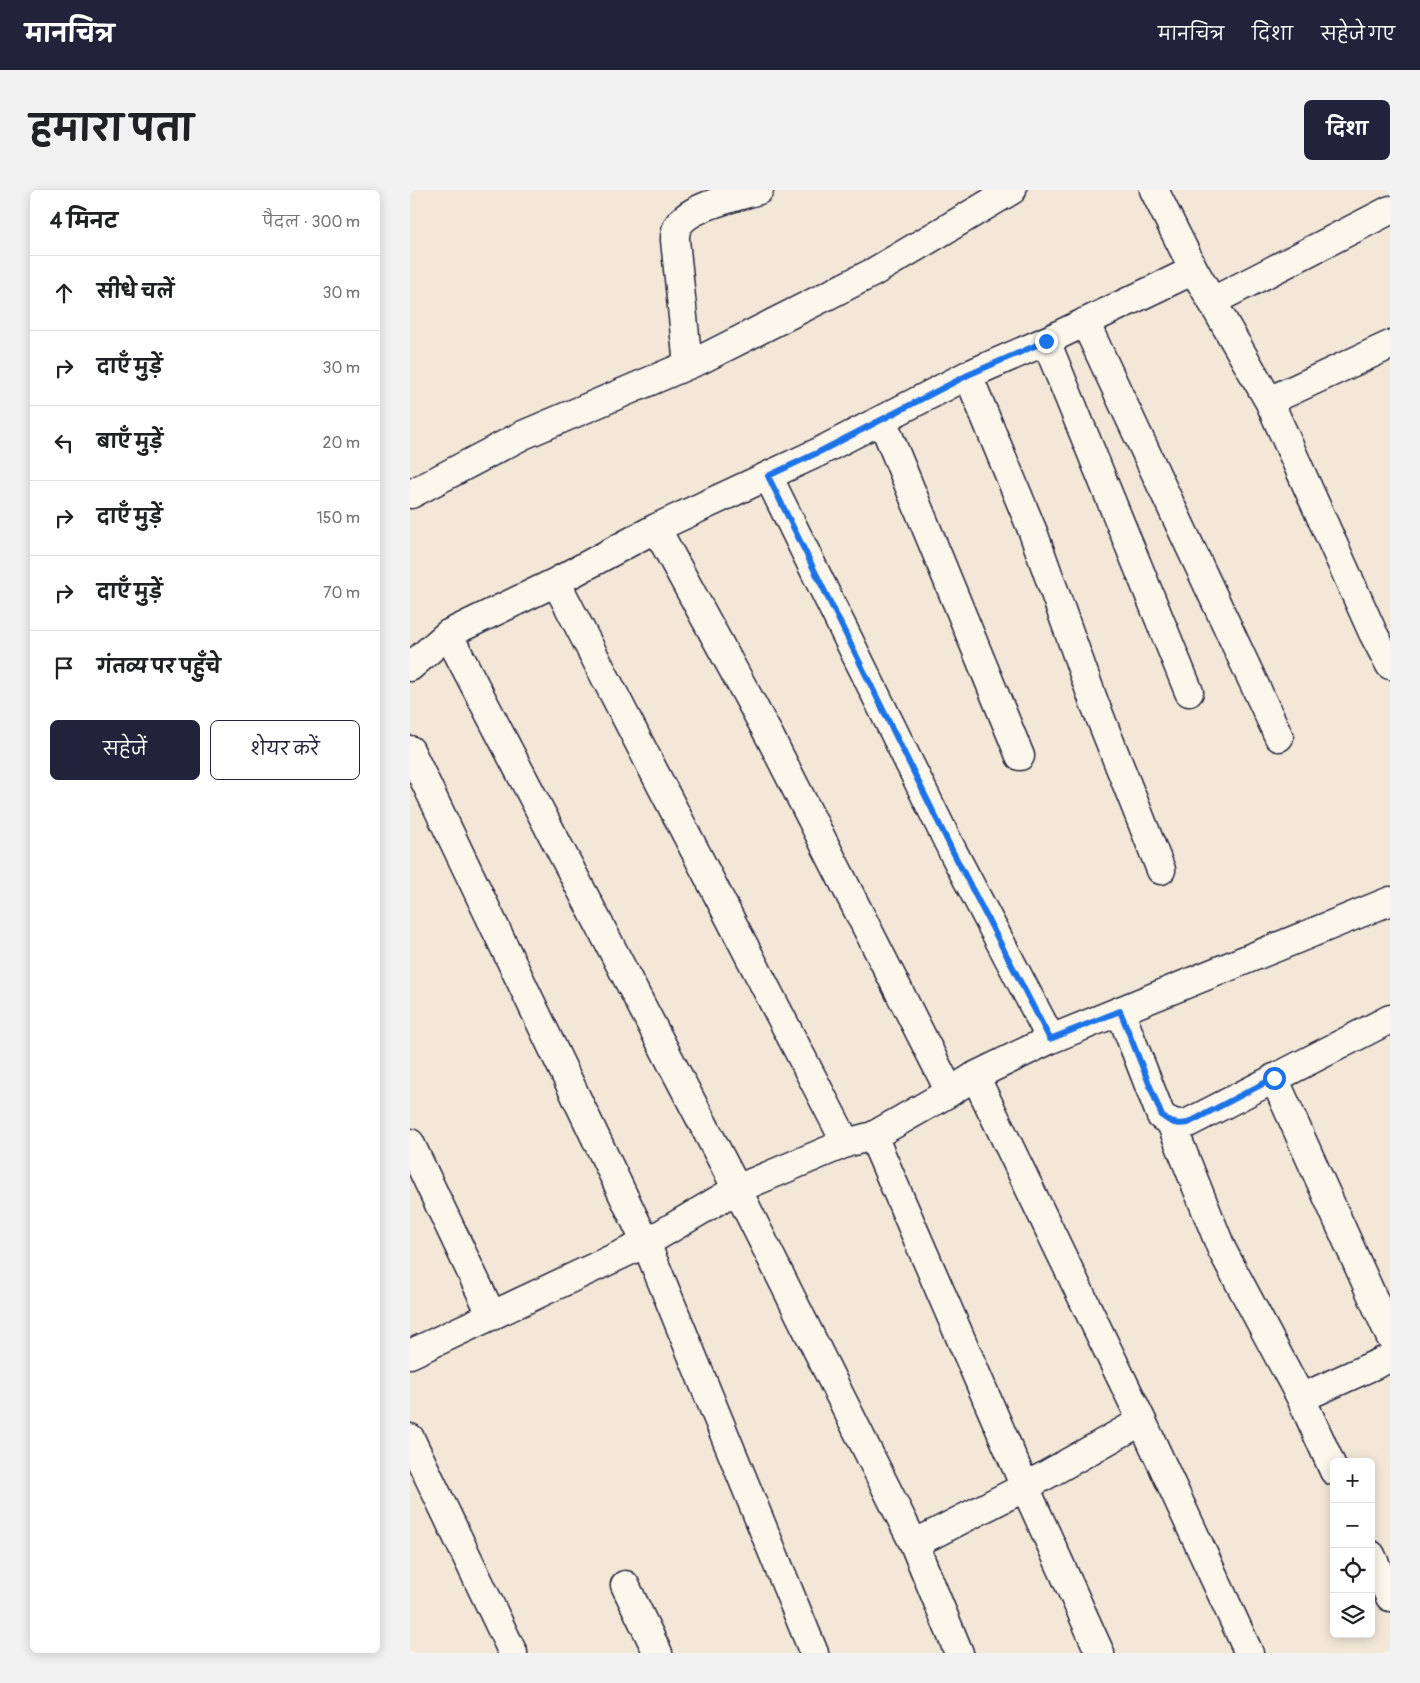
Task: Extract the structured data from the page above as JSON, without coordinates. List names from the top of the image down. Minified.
{"page":{"header":"मानचित्र","nav":["मानचित्र","दिशा","सहेजे गए"],"title":"हमारा पता","buttons":["दिशा",["सहेजें","शेयर करें"]],"heading":["4 मिनट","पैदल · 300 m"],"list":[["सीधे चलें","30 m"],["दाएँ मुड़ें","30 m"],["बाएँ मुड़ें","20 m"],["दाएँ मुड़ें","150 m"],["दाएँ मुड़ें","70 m"],"गंतव्य पर पहुँचे"],"map_buttons":["+","−"]}}
